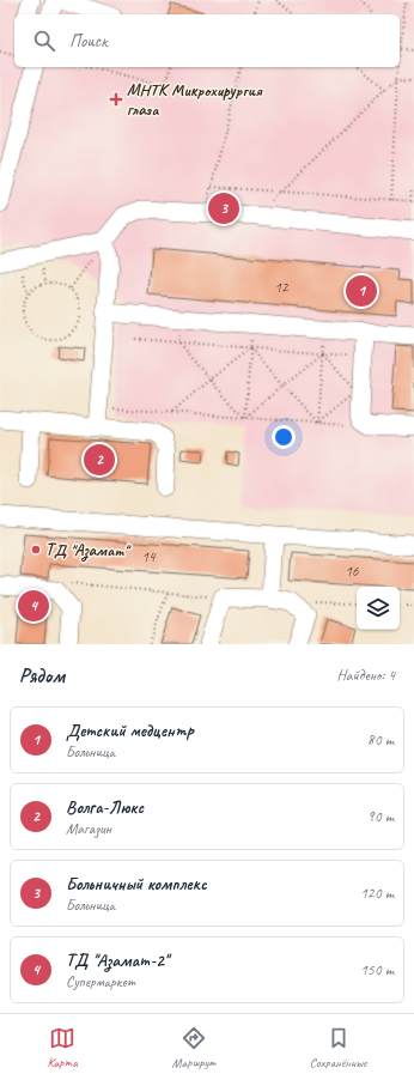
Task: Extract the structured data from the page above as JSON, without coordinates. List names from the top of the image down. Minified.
{"places":{"health":["МНТК Микрохирургия глаза"],"other":["ТД \"Азамат\""]},"house_numbers":["12","14","16"],"page":{"search":"Поиск","pins":["3","1","2","4"],"heading":["Рядом","Найдено: 4"],"list":[{"mark":"1","name":"Детский медцентр","note":"Больница","value":"80 m"},{"mark":"2","name":"Волга-Люкс","note":"Магазин","value":"90 m"},{"mark":"3","name":"Больничный комплекс","note":"Больница","value":"120 m"},{"mark":"4","name":"ТД \"Азамат-2\"","note":"Супермаркет","value":"150 m"}],"nav":["Карта","Маршрут","Сохранённые"]}}
